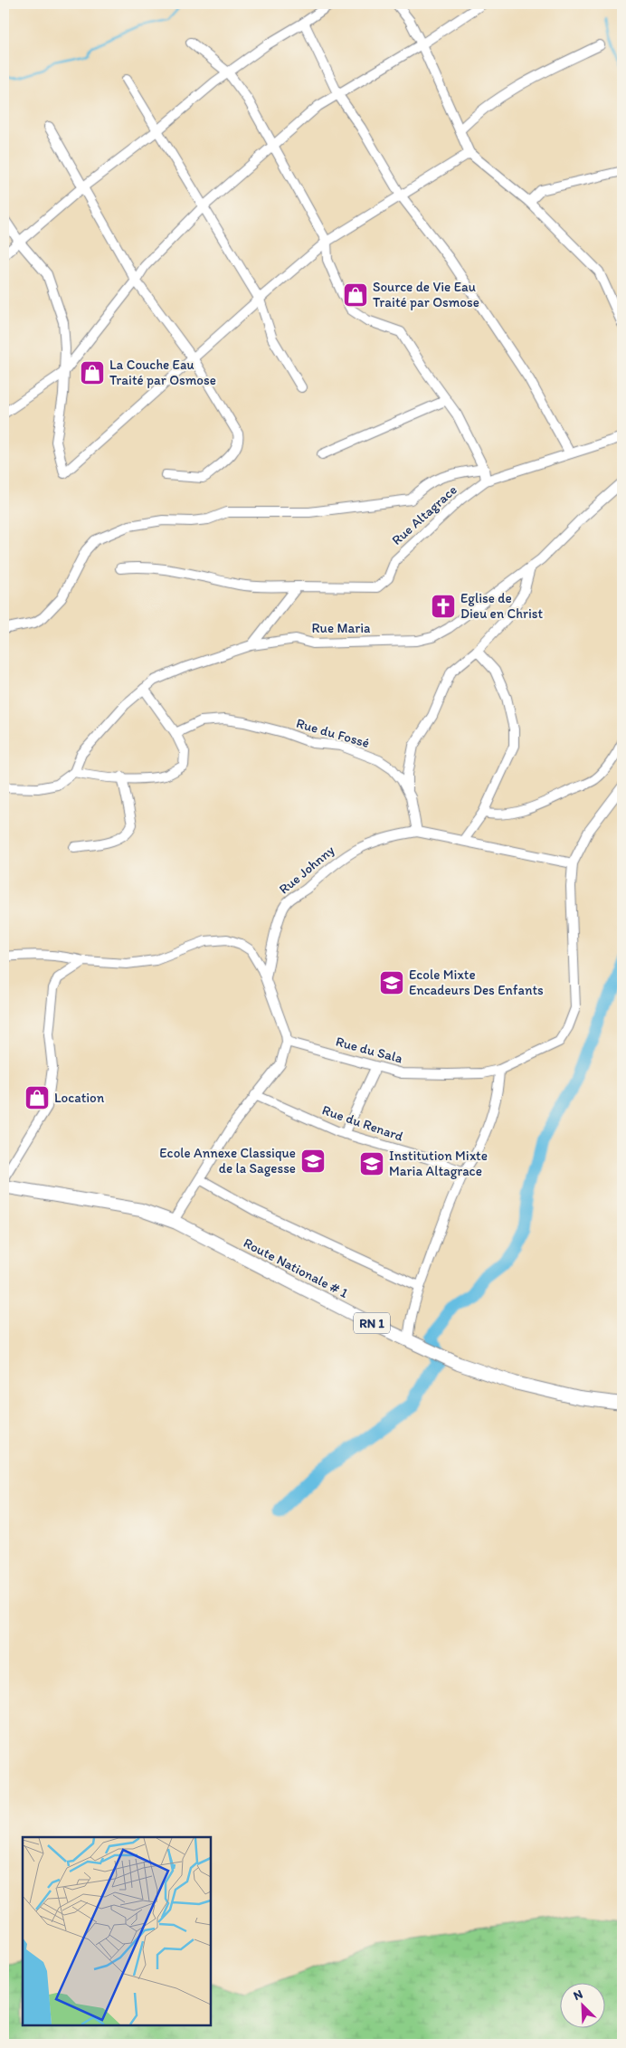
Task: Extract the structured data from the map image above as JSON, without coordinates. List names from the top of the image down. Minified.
{"streets":{"main road":["Route Nationale # 1","RN 1"],"street":["Rue Altagrace","Rue Maria","Rue du Fossé","Rue Johnny","Rue du Sala","Rue du Renard"]},"crossings":[["Rue du Fossé","Rue Johnny"]],"places":{"shop":["Source de Vie Eau Traité par Osmose","La Couche Eau Traité par Osmose","Location"],"church":["Eglise de Dieu en Christ"],"school or university":["Ecole Mixte Encadeurs Des Enfants","Ecole Annexe Classique de la Sagesse","Institution Mixte Maria Altagrace"]},"north":"top left"}
